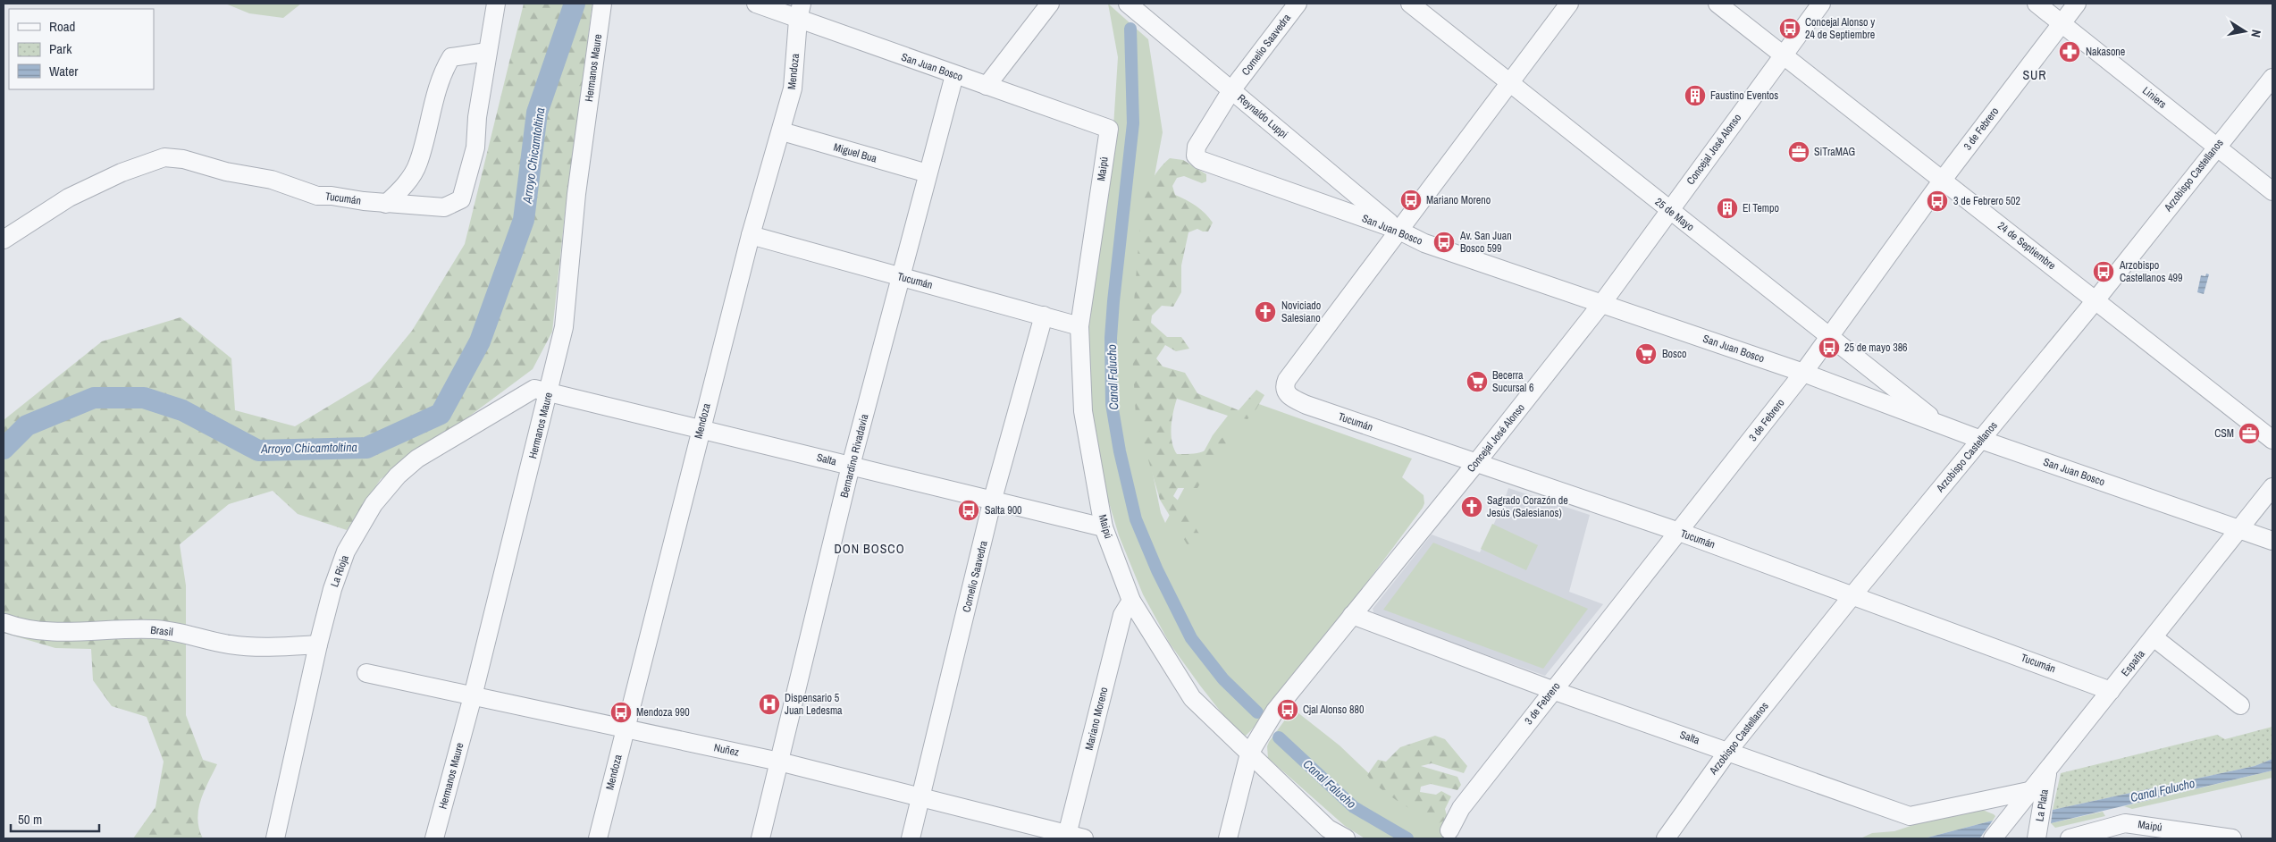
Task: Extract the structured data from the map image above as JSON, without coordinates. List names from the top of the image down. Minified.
{"streets":{"street":["Cornelio Saavedra","San Juan Bosco","Hermanos Maure","Mendoza","Liniers","Reynaldo Luppi","3 de Febrero","Concejal José Alonso","Miguel Bua","Maipú","Arzobispo Castellanos","Tucumán","25 de Mayo","24 de Septiembre","Bernardino Rivadavia","Salta","La Rioja","Brasil","España","Mariano Moreno","Nuñez","La Plata"]},"crossings":[["Cornelio Saavedra","San Juan Bosco"],["Cornelio Saavedra","Reynaldo Luppi"],["Cornelio Saavedra","Tucumán"],["Cornelio Saavedra","Salta"],["Cornelio Saavedra","Nuñez"],["San Juan Bosco","Mendoza"],["San Juan Bosco","Reynaldo Luppi"],["San Juan Bosco","3 de Febrero"],["San Juan Bosco","Concejal José Alonso"],["San Juan Bosco","Maipú"],["San Juan Bosco","Arzobispo Castellanos"],["San Juan Bosco","Tucumán"],["San Juan Bosco","25 de Mayo"],["San Juan Bosco","Bernardino Rivadavia"],["San Juan Bosco","España"],["Hermanos Maure","Salta"],["Hermanos Maure","La Rioja"],["Hermanos Maure","Nuñez"],["Mendoza","Miguel Bua"],["Mendoza","Tucumán"],["Mendoza","Salta"],["Mendoza","Nuñez"],["Liniers","3 de Febrero"],["Liniers","Arzobispo Castellanos"],["Reynaldo Luppi","Tucumán"],["3 de Febrero","Tucumán"],["3 de Febrero","25 de Mayo"],["3 de Febrero","24 de Septiembre"],["3 de Febrero","Salta"],["Concejal José Alonso","Maipú"],["Concejal José Alonso","Tucumán"],["Concejal José Alonso","25 de Mayo"],["Concejal José Alonso","24 de Septiembre"],["Concejal José Alonso","Salta"],["Miguel Bua","Bernardino Rivadavia"],["Maipú","Tucumán"],["Maipú","Salta"],["Maipú","Mariano Moreno"],["Arzobispo Castellanos","Tucumán"],["Arzobispo Castellanos","24 de Septiembre"],["Arzobispo Castellanos","Salta"],["Tucumán","Bernardino Rivadavia"],["Tucumán","España"],["Bernardino Rivadavia","Salta"],["Bernardino Rivadavia","Nuñez"],["Salta","La Rioja"],["Salta","España"],["La Rioja","Brasil"],["España","La Plata"],["Mariano Moreno","Nuñez"]],"districts":["SUR","DON BOSCO"],"water":["Arroyo Chicamtoltina","Canal Falucho"],"places":{"bus stop":["Concejal Alonso y 24 de Septiembre","Mariano Moreno","3 de Febrero 502","Av. San Juan Bosco 599","Arzobispo Castellanos 499","25 de mayo 386","Salta 900","Cjal Alonso 880","Mendoza 990"],"pharmacy":["Nakasone"],"building":["Faustino Eventos","El Tempo"],"office":["SiTraMAG","CSM"],"church":["Noviciado Salesiano","Sagrado Corazón de Jesús (Salesianos)"],"supermarket":["Bosco","Becerra Sucursal 6"],"hospital":["Dispensario 5 Juan Ledesma"]},"legend":["Road","Park","Water"],"scale_bar":"50 m","north":"right"}
